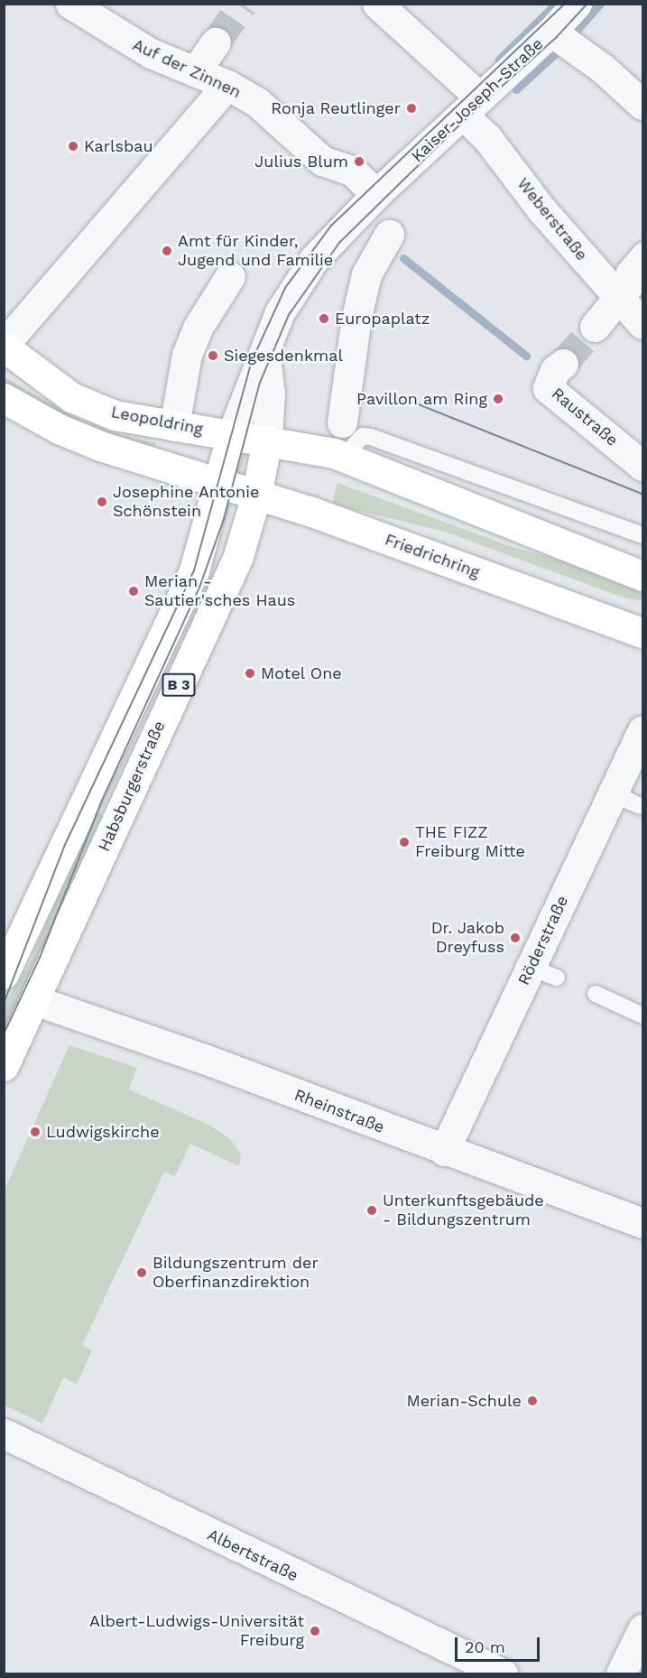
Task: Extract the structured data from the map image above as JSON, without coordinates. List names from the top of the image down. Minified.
{"streets":{"main road":["Leopoldring","Friedrichring","B 3","Habsburgerstraße"],"street":["Auf der Zinnen","Kaiser-Joseph-Straße","Weberstraße","Raustraße","Röderstraße","Rheinstraße","Albertstraße"]},"crossings":[["Auf der Zinnen","Kaiser-Joseph-Straße"],["Kaiser-Joseph-Straße","Weberstraße"],["Leopoldring","Habsburgerstraße"],["Friedrichring","Habsburgerstraße"],["Habsburgerstraße","Rheinstraße"],["Röderstraße","Rheinstraße"]],"places":["Ronja Reutlinger","Karlsbau","Julius Blum","Amt für Kinder, Jugend und Familie","Europaplatz","Siegesdenkmal","Pavillon am Ring","Josephine Antonie Schönstein","Merian - Sautier'sches Haus","Motel One","THE FIZZ Freiburg Mitte","Dr. Jakob Dreyfuss","Ludwigskirche","Unterkunftsgebäude - Bildungszentrum","Bildungszentrum der Oberfinanzdirektion","Merian-Schule","Albert-Ludwigs-Universität Freiburg"],"scale_bar":"20 m"}
